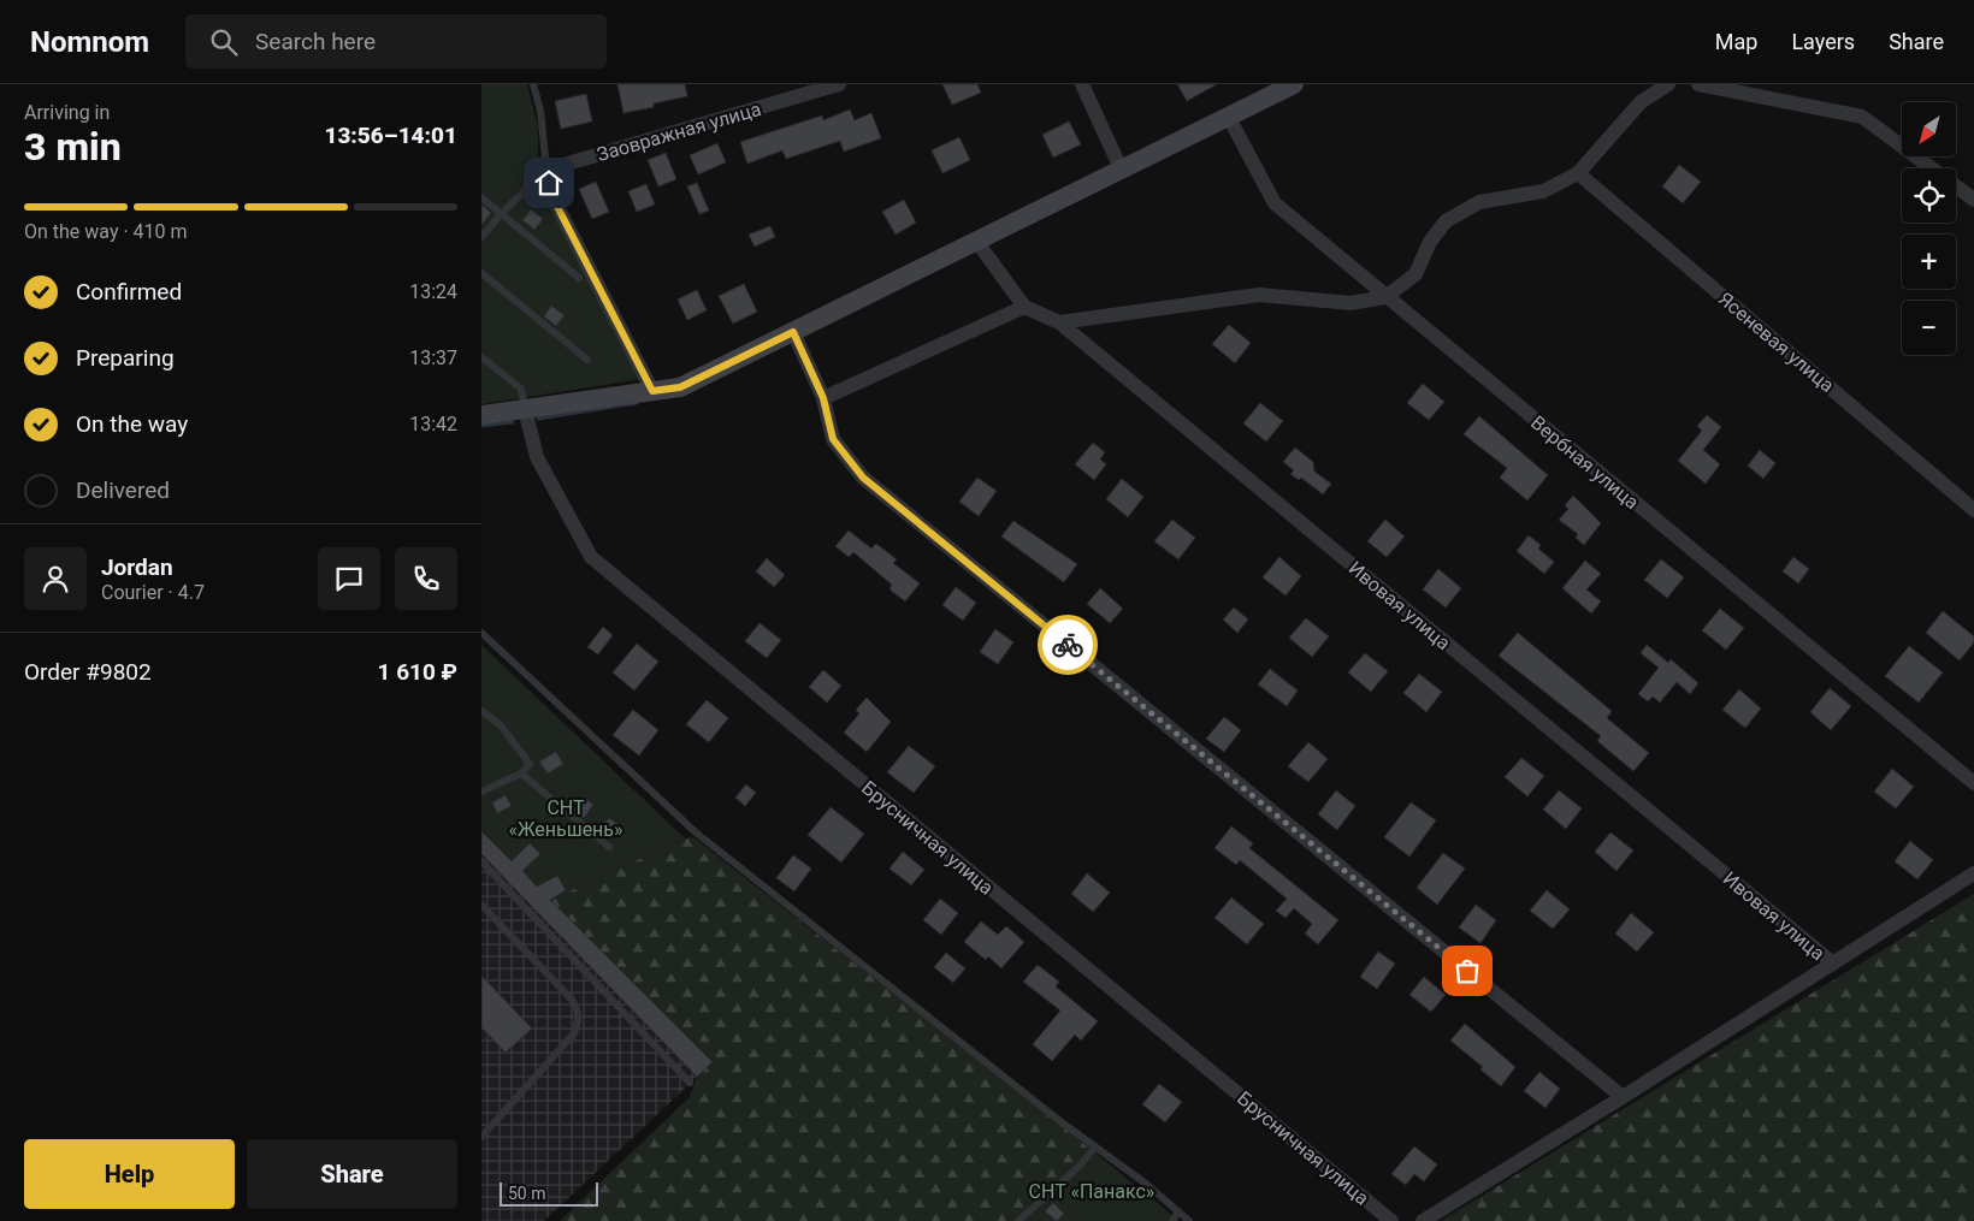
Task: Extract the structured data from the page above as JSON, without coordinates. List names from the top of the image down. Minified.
{"streets":{"street":["Заовражная улица","Ясеневая улица","Вербная улица","Ивовая улица","Брусничная улица"]},"parks":["СНТ «Женьшень»","СНТ «Панакс»"],"scale_bar":"50 m","north":"bottom left","page":{"header":"Nomnom","search":"Search here","nav":["Map","Layers","Share"],"heading":["3 min","Arriving in","13:56–14:01"],"panel":["Jordan","Courier · 4.7","Order #9802","1 610 ₽"],"map_buttons":["+","−"],"bar":"On the way · 410 m","list":[["Confirmed","13:24"],["Preparing","13:37"],["On the way","13:42"],"Delivered"],"buttons":["Help","Share"],"scale":"50 m"}}
